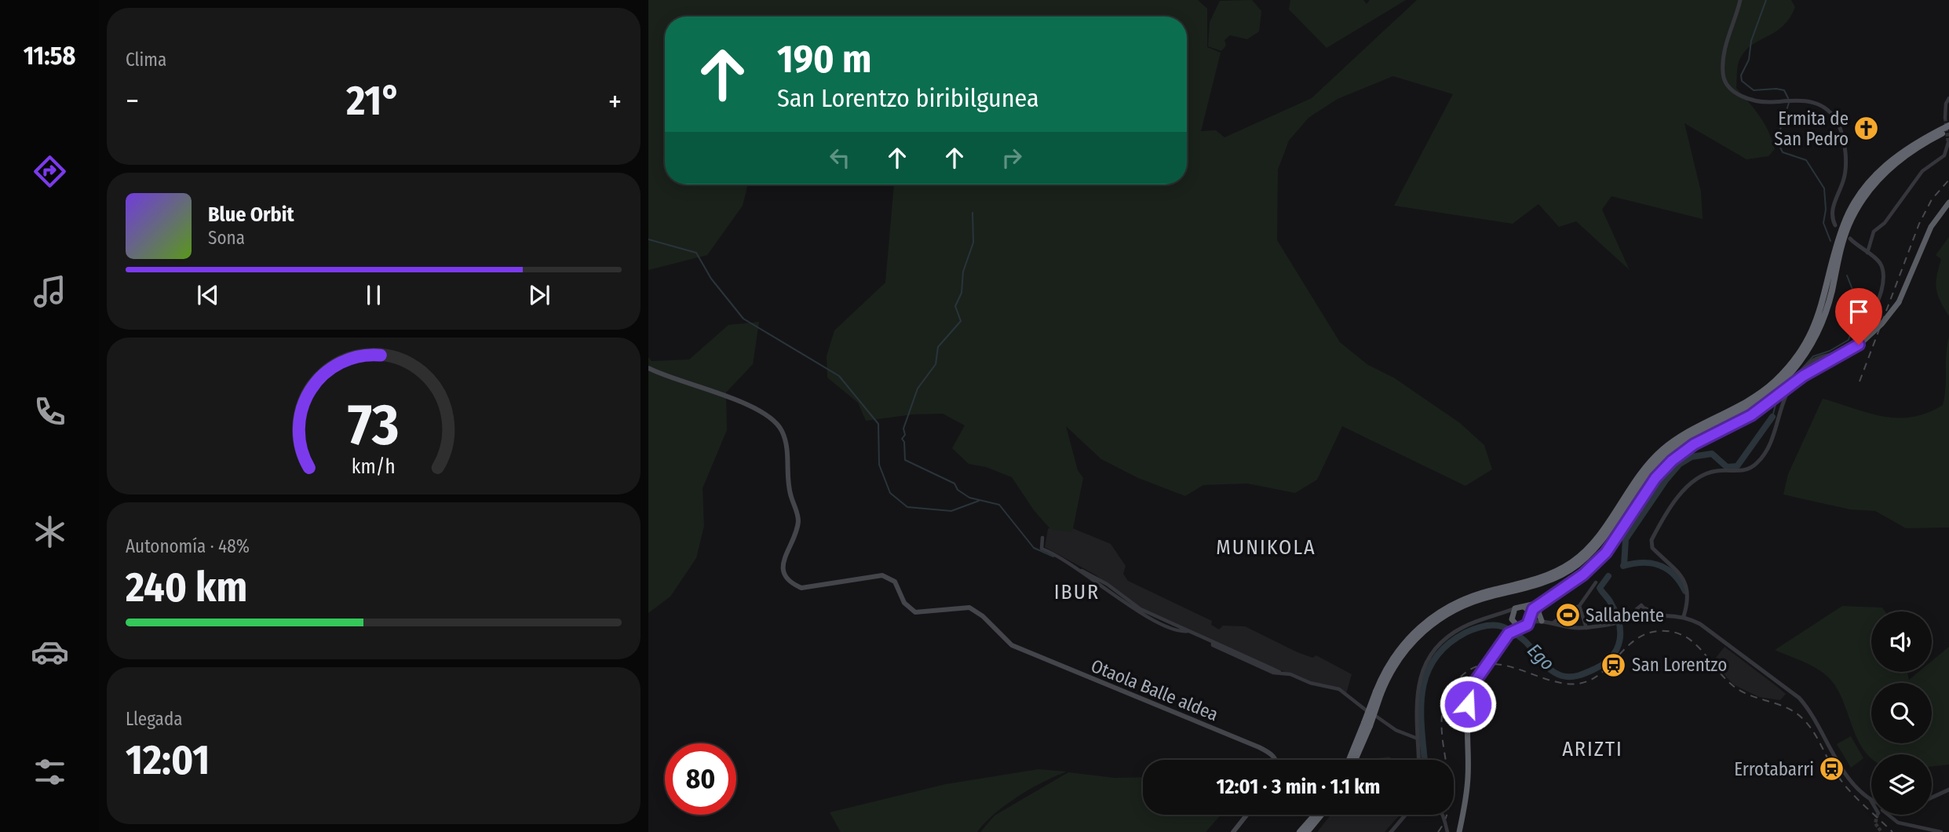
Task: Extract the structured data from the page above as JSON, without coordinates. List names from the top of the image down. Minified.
{"streets":{"main road":["Otaola Balle aldea"]},"districts":["MUNIKOLA","IBUR","ARIZTI"],"water":["Ego"],"places":{"church":["Ermita de San Pedro"],"sports":["Sallabente"],"station":["San Lorentzo","Errotabarri"]},"page":{"tabs":"11:58","tile":["Clima",["Autonomía · 48%","240 km"],["Llegada","12:01"]],"turn":["190 m","San Lorentzo biribilgunea"],"heat":["−","21°","+"],"song":["Blue Orbit","Sona"],"limit":"80","trip":"12:01 · 3 min · 1.1 km","gauge":["73","km/h"]}}
